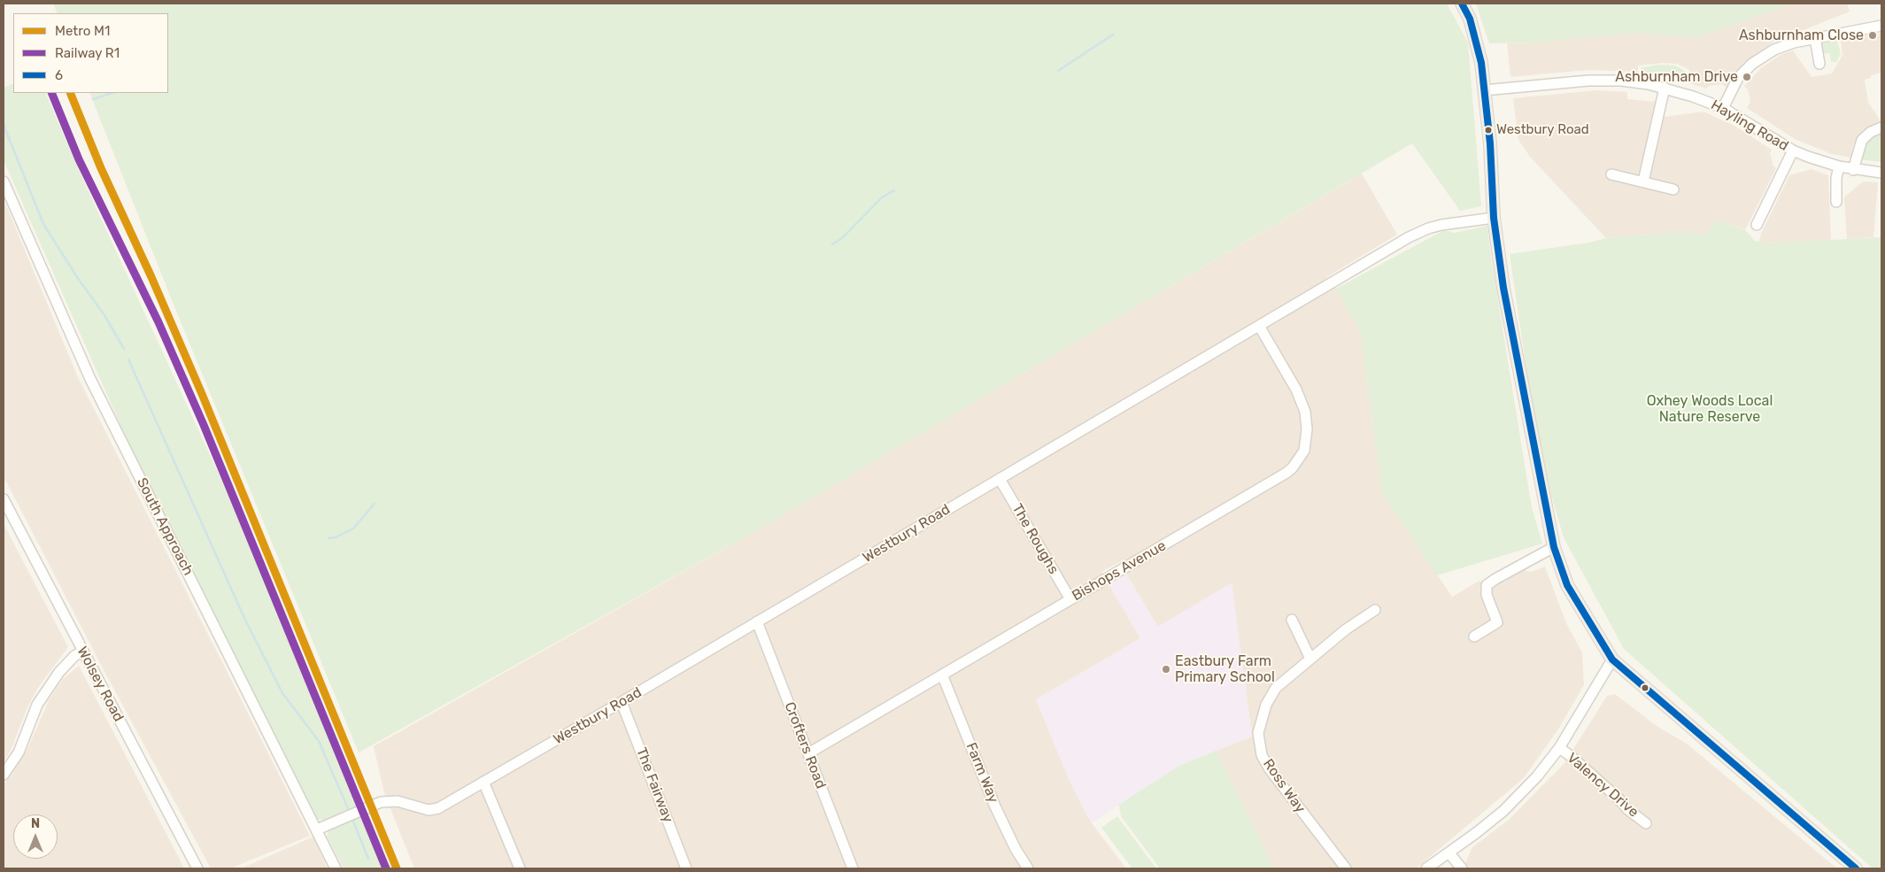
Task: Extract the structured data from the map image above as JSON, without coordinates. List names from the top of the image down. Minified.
{"streets":{"street":["Hayling Road","South Approach","Westbury Road","The Roughs","Bishops Avenue","Wolsey Road","Crofters Road","Farm Way","The Fairway","Valency Drive","Ross Way"]},"crossings":[["South Approach","Westbury Road"],["Westbury Road","The Roughs"],["Westbury Road","Bishops Avenue"],["Westbury Road","Crofters Road"],["Westbury Road","The Fairway"],["The Roughs","Bishops Avenue"],["Bishops Avenue","Crofters Road"],["Bishops Avenue","Farm Way"]],"parks":["Oxhey Woods Local Nature Reserve"],"places":["Ashburnham Close","Ashburnham Drive","Westbury Road","Eastbury Farm Primary School"],"lines":["transit line 6","metro line M1","rail line R1"],"legend":["Metro M1","Railway R1","6"],"north":"top"}
